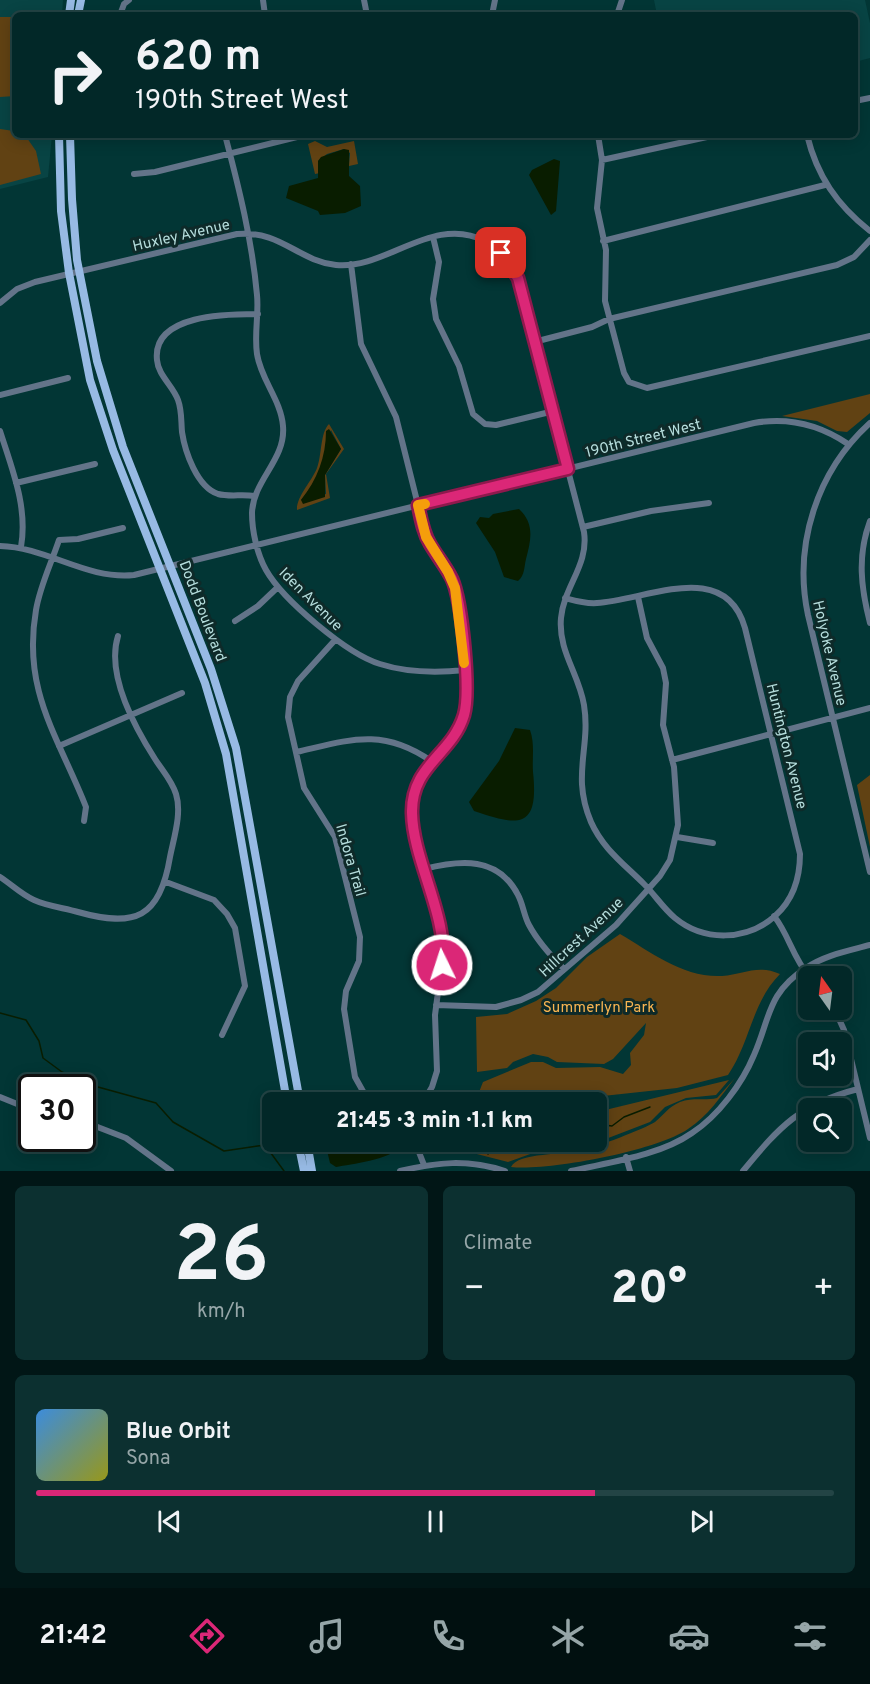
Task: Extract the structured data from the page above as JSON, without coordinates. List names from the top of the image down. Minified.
{"streets":{"main road":["Dodd Boulevard"],"street":["Huxley Avenue","190th Street West","Iden Avenue","Holyoke Avenue","Huntington Avenue","Indora Trail","Hillcrest Avenue"]},"crossings":[["Huxley Avenue","190th Street West"],["Huxley Avenue","Dodd Boulevard"],["Huxley Avenue","Huntington Avenue"],["Huxley Avenue","Hillcrest Avenue"],["190th Street West","Iden Avenue"],["190th Street West","Dodd Boulevard"],["190th Street West","Holyoke Avenue"],["Iden Avenue","Indora Trail"],["Huntington Avenue","Hillcrest Avenue"]],"parks":["Summerlyn Park"],"north":"top","page":{"turn":["620 m","190th Street West"],"limit":"30","trip":"21:45 · 3 min · 1.1 km","tile":[["26","km/h"],"Climate"],"heat":["−","20°","+"],"song":["Blue Orbit","Sona"],"tabs":"21:42"}}
